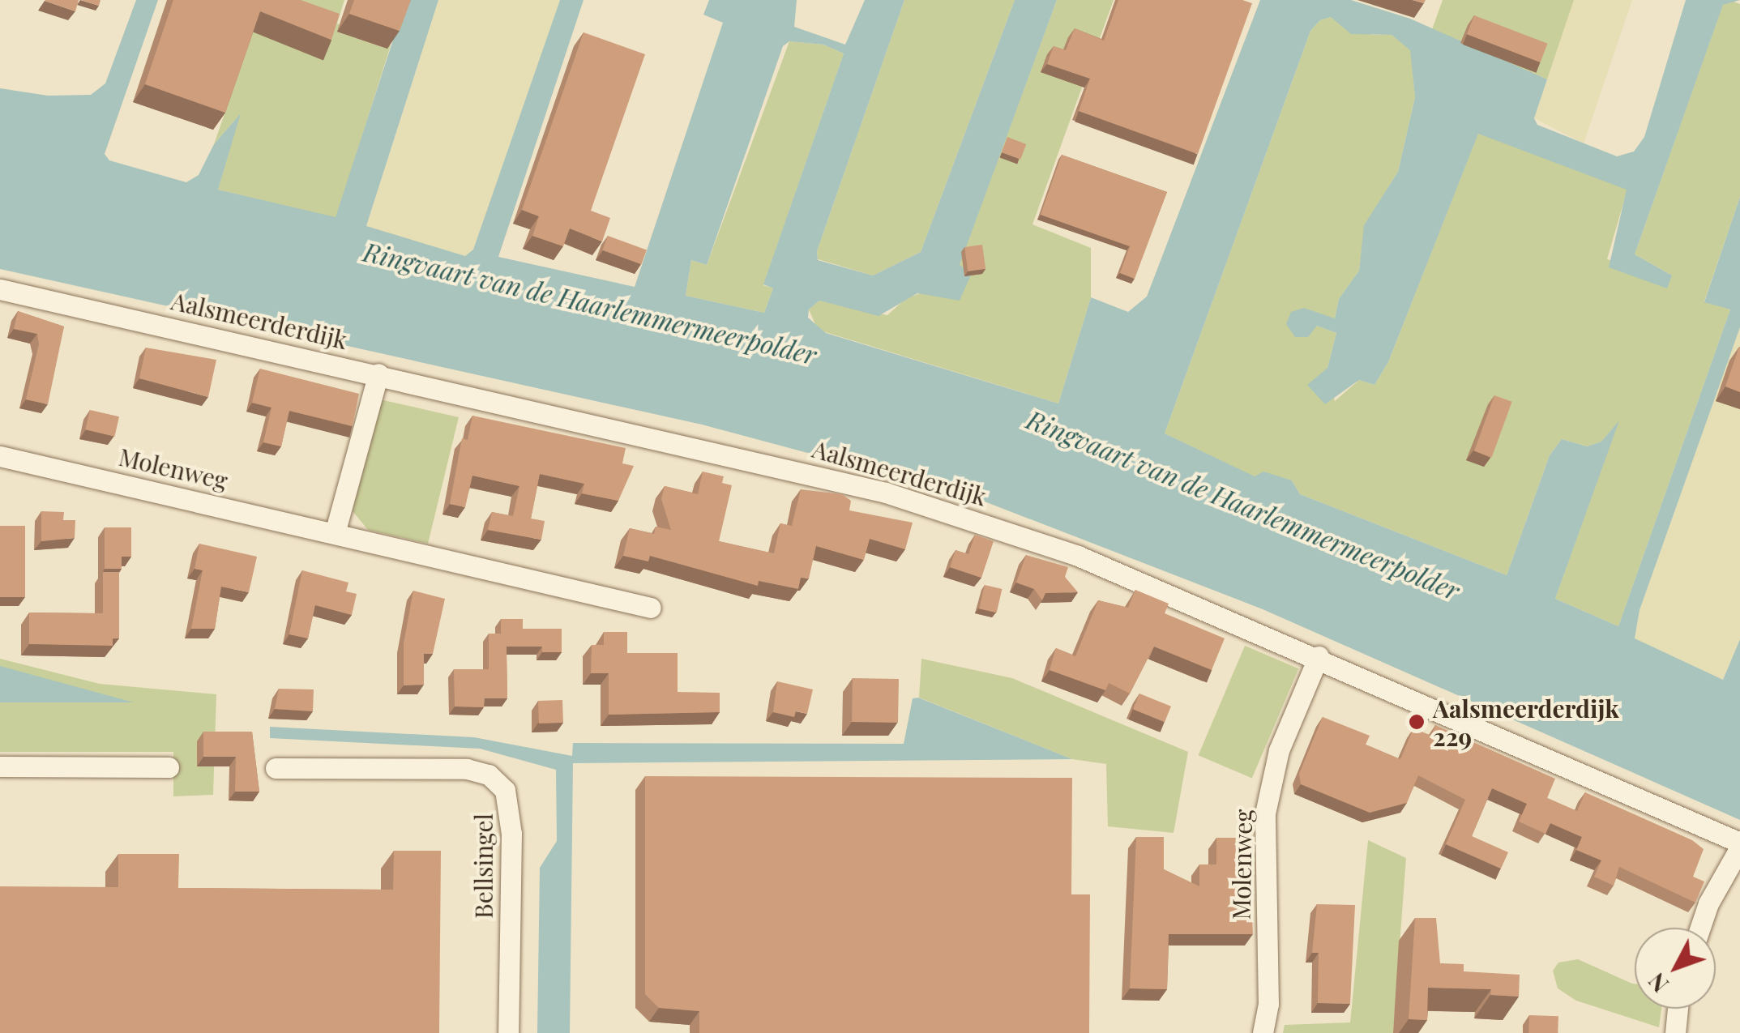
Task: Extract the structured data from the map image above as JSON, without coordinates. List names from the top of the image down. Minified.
{"streets":{"street":["Aalsmeerderdijk","Molenweg","Bellsingel"]},"crossings":[["Aalsmeerderdijk","Molenweg"]],"water":["Ringvaart van de Haarlemmermeerpolder"],"places":["Aalsmeerderdijk 229"],"north":"bottom left"}
